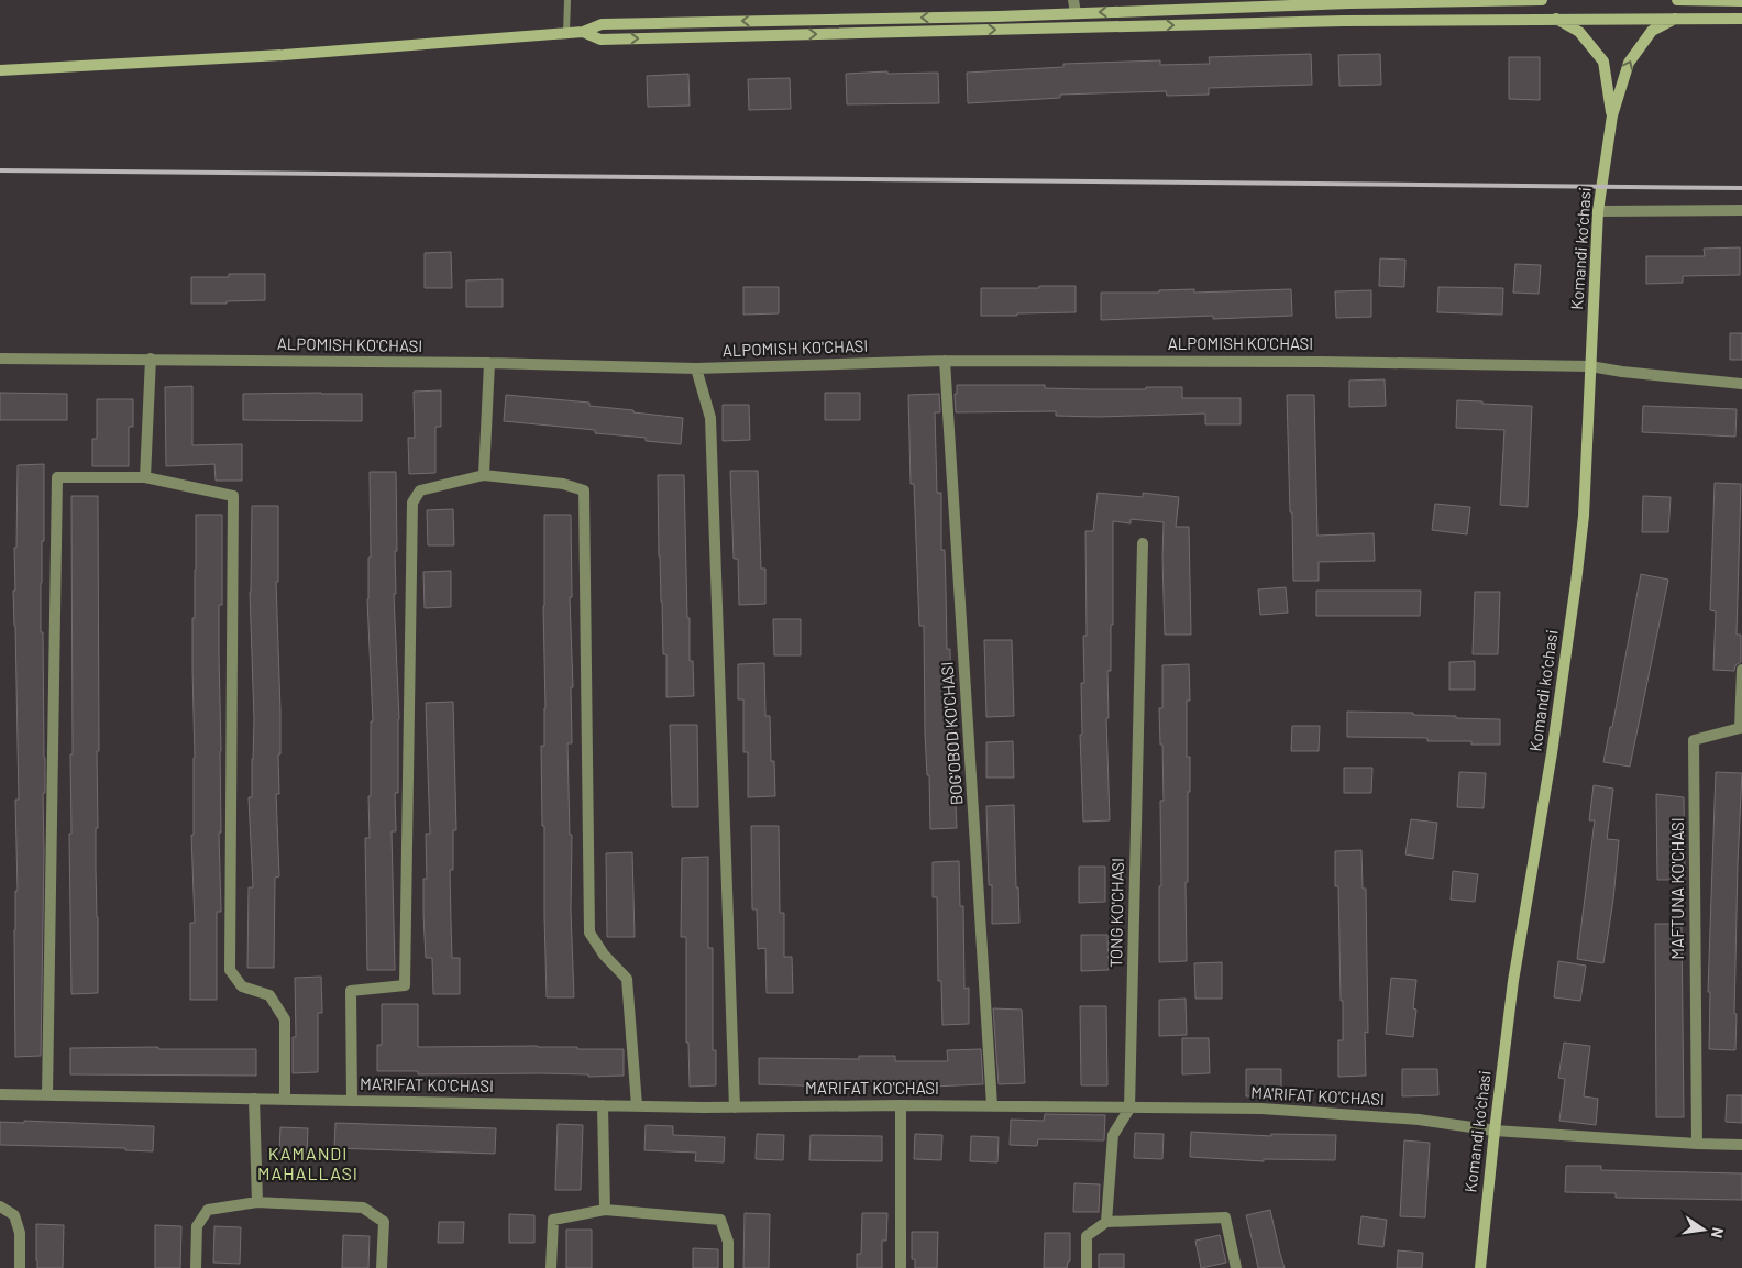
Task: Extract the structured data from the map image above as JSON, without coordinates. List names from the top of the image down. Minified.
{"streets":{"main road":["Komandi ko‘chasi"],"street":["ALPOMISH KO'CHASI","BOG'OBOD KO'CHASI","MAFTUNA KO'CHASI","TONG KO'CHASI","MA'RIFAT KO'CHASI"]},"crossings":[["Komandi ko‘chasi","ALPOMISH KO'CHASI"],["Komandi ko‘chasi","MA'RIFAT KO'CHASI"],["ALPOMISH KO'CHASI","BOG'OBOD KO'CHASI"],["BOG'OBOD KO'CHASI","MA'RIFAT KO'CHASI"],["MAFTUNA KO'CHASI","MA'RIFAT KO'CHASI"],["TONG KO'CHASI","MA'RIFAT KO'CHASI"]],"districts":["KAMANDI MAHALLASI"],"north":"right"}
